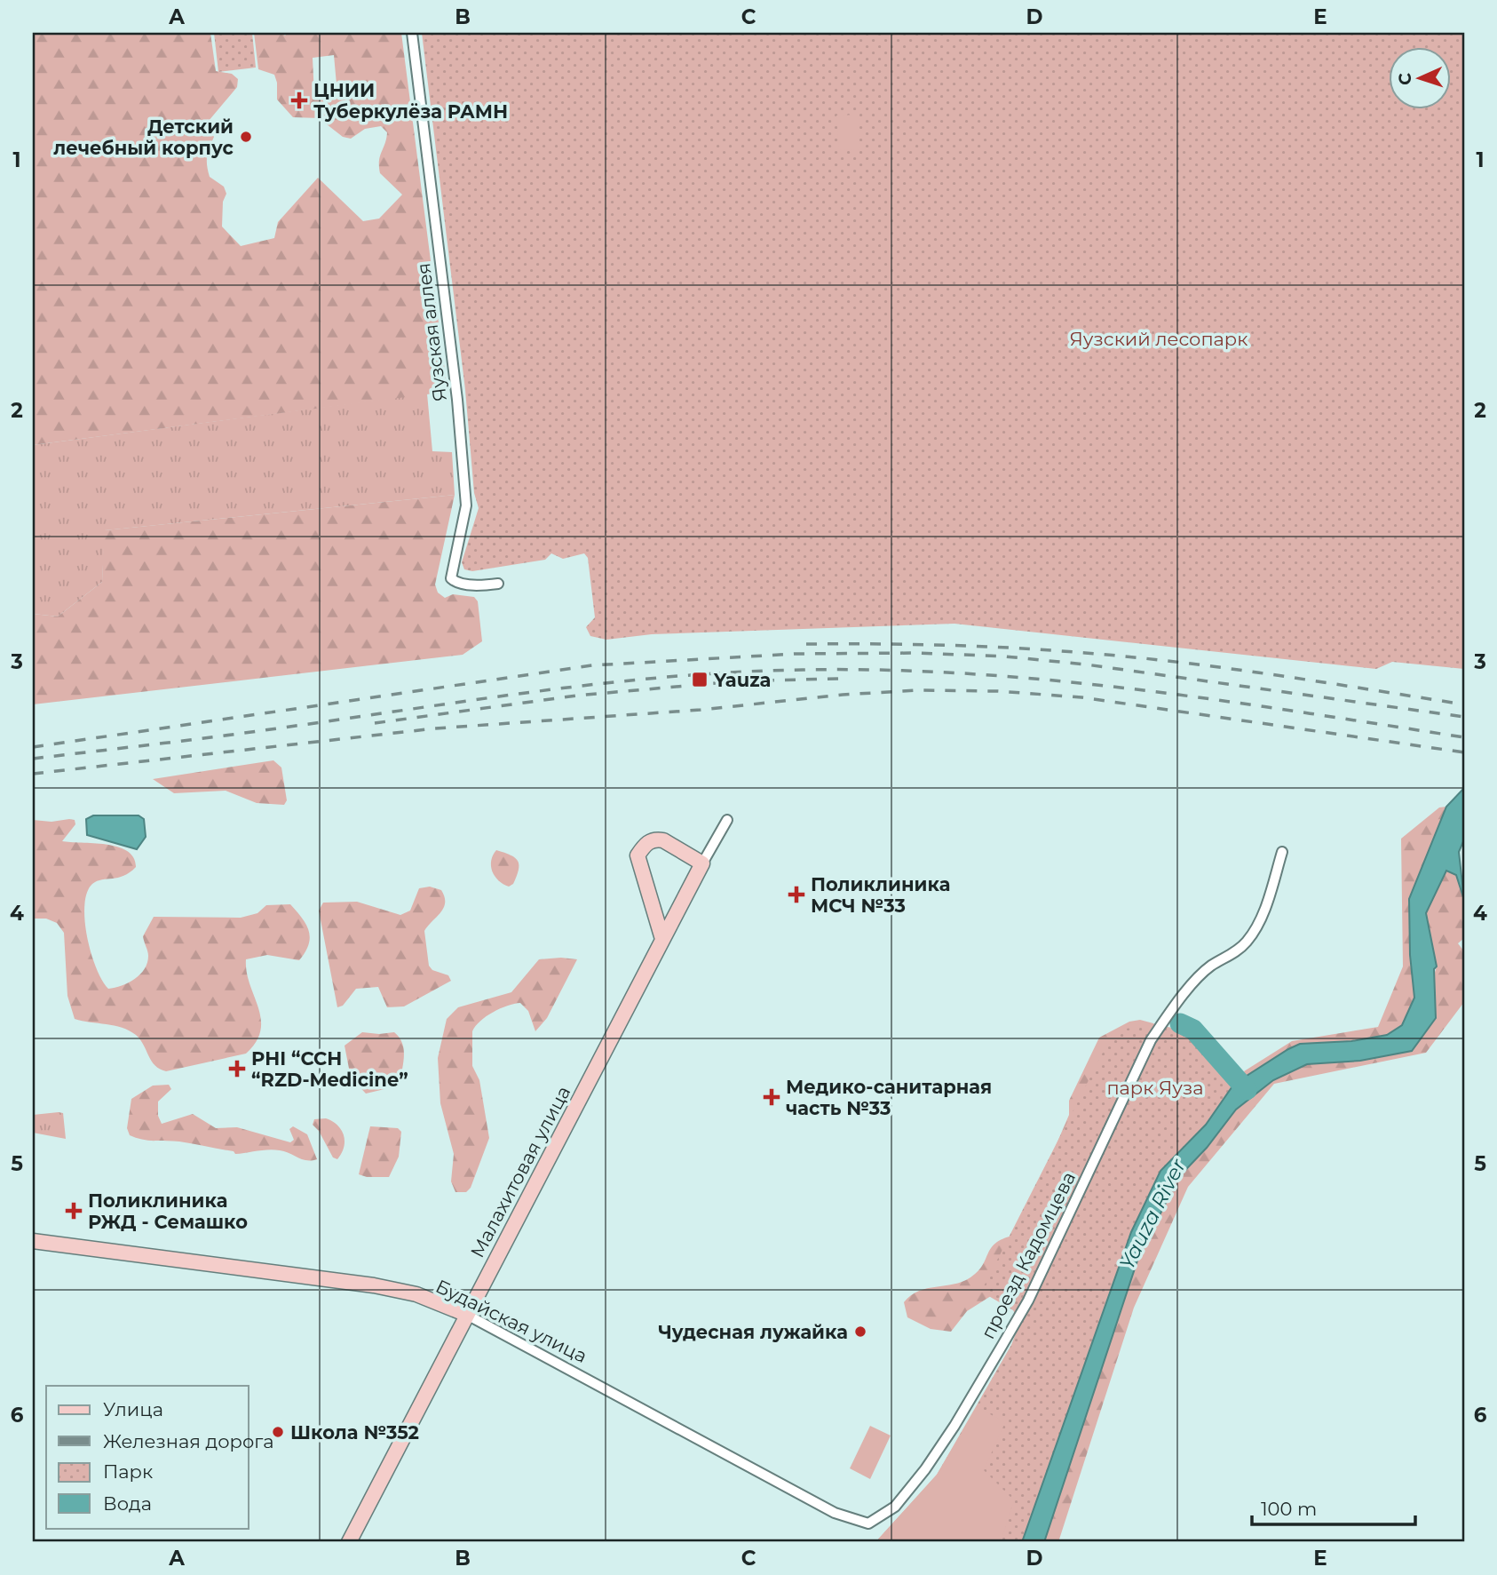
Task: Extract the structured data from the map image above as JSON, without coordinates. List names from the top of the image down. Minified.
{"streets":{"street":["Яузская аллея","Малахитовая улица","проезд Кадомцева","Будайская улица"]},"crossings":[["Малахитовая улица","Будайская улица"],["проезд Кадомцева","Будайская улица"]],"water":["Yauza River"],"parks":["Яузский лесопарк","парк Яуза"],"places":{"health":["ЦНИИ Туберкулёза РАМН","Поликлиника МСЧ №33","PHI “CCH “RZD-Medicine”","Медико-санитарная часть №33","Поликлиника РЖД - Семашко"],"other":["Детский лечебный корпус","Чудесная лужайка","Школа №352"],"transit":["Yauza"]},"legend":["Улица","Железная дорога","Парк","Вода"],"scale_bar":"100 m","north":"left","grid":{"columns":["A","B","C","D","E"],"rows":["1","2","3","4","5","6"]}}
